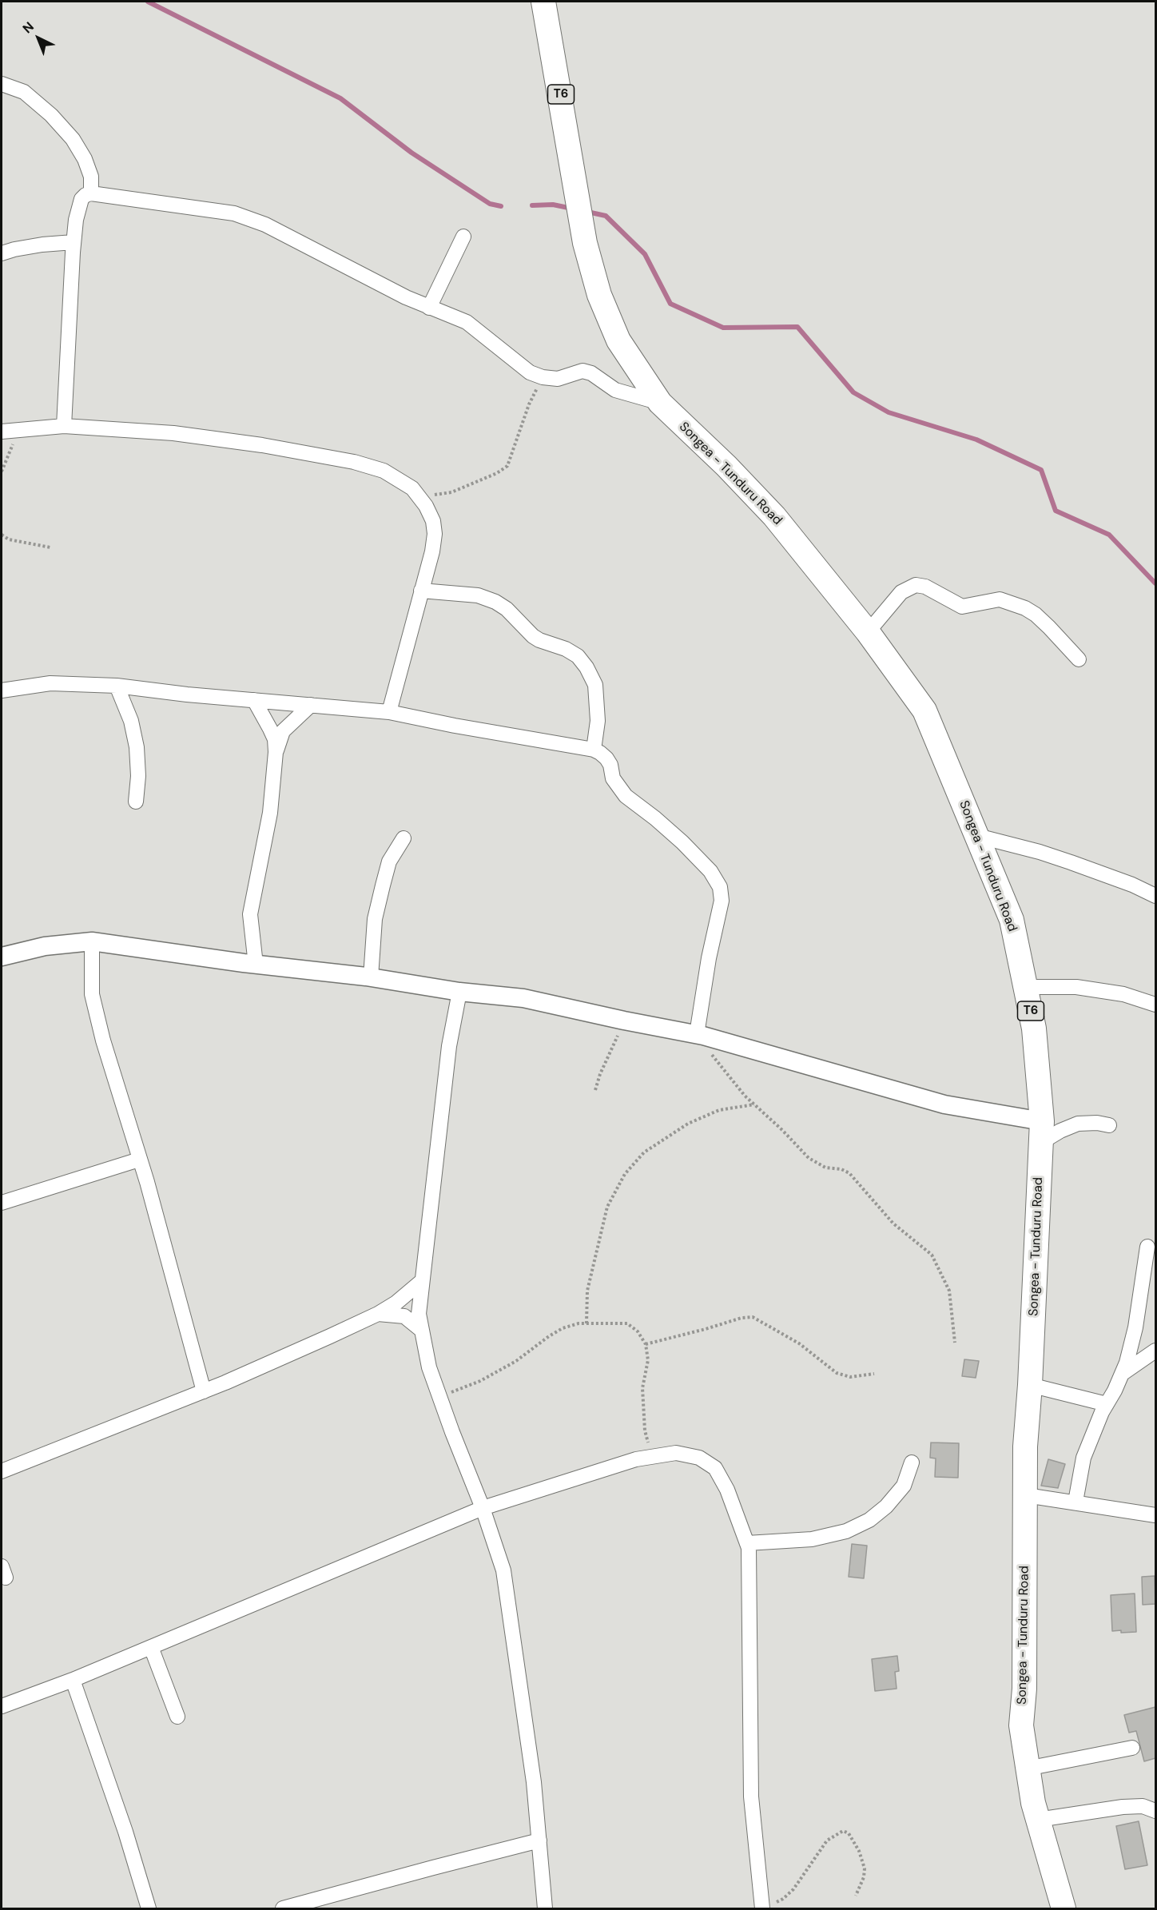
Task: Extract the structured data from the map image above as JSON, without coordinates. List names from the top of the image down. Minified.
{"streets":{"highway":["T6","Songea - Tunduru Road"]},"north":"top left"}
